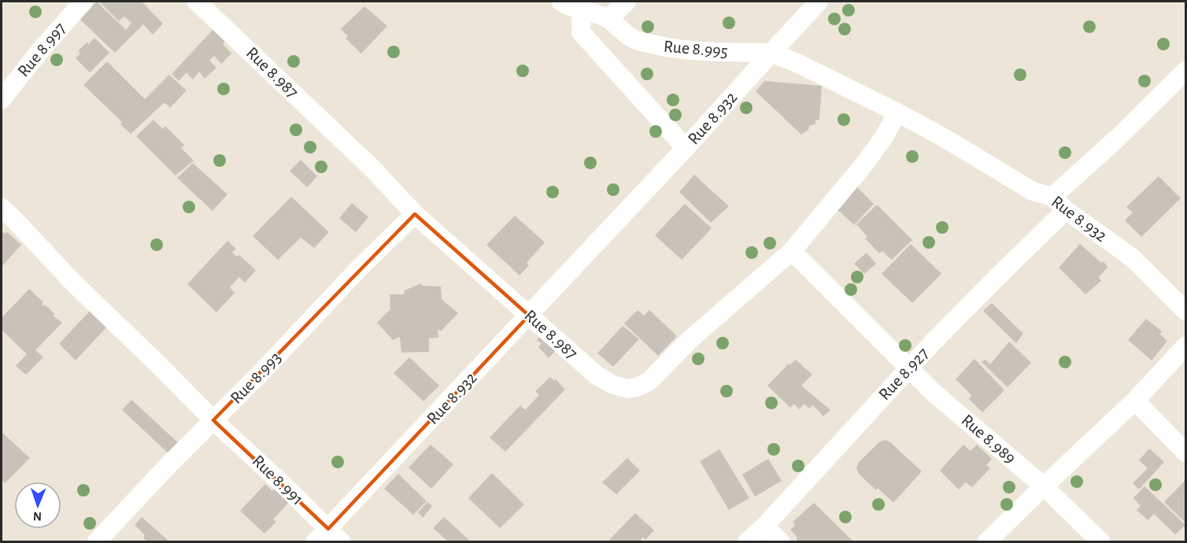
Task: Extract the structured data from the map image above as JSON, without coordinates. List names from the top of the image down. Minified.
{"streets":{"street":["Rue 8.995","Rue 8.997","Rue 8.987","Rue 8.932","Rue 8.927","Rue 8.993","Rue 8.989","Rue 8.991"]},"crossings":[["Rue 8.995","Rue 8.932"],["Rue 8.987","Rue 8.932"],["Rue 8.987","Rue 8.993"],["Rue 8.987","Rue 8.989"],["Rue 8.932","Rue 8.927"],["Rue 8.932","Rue 8.991"],["Rue 8.927","Rue 8.989"],["Rue 8.993","Rue 8.991"]],"north":"bottom"}
